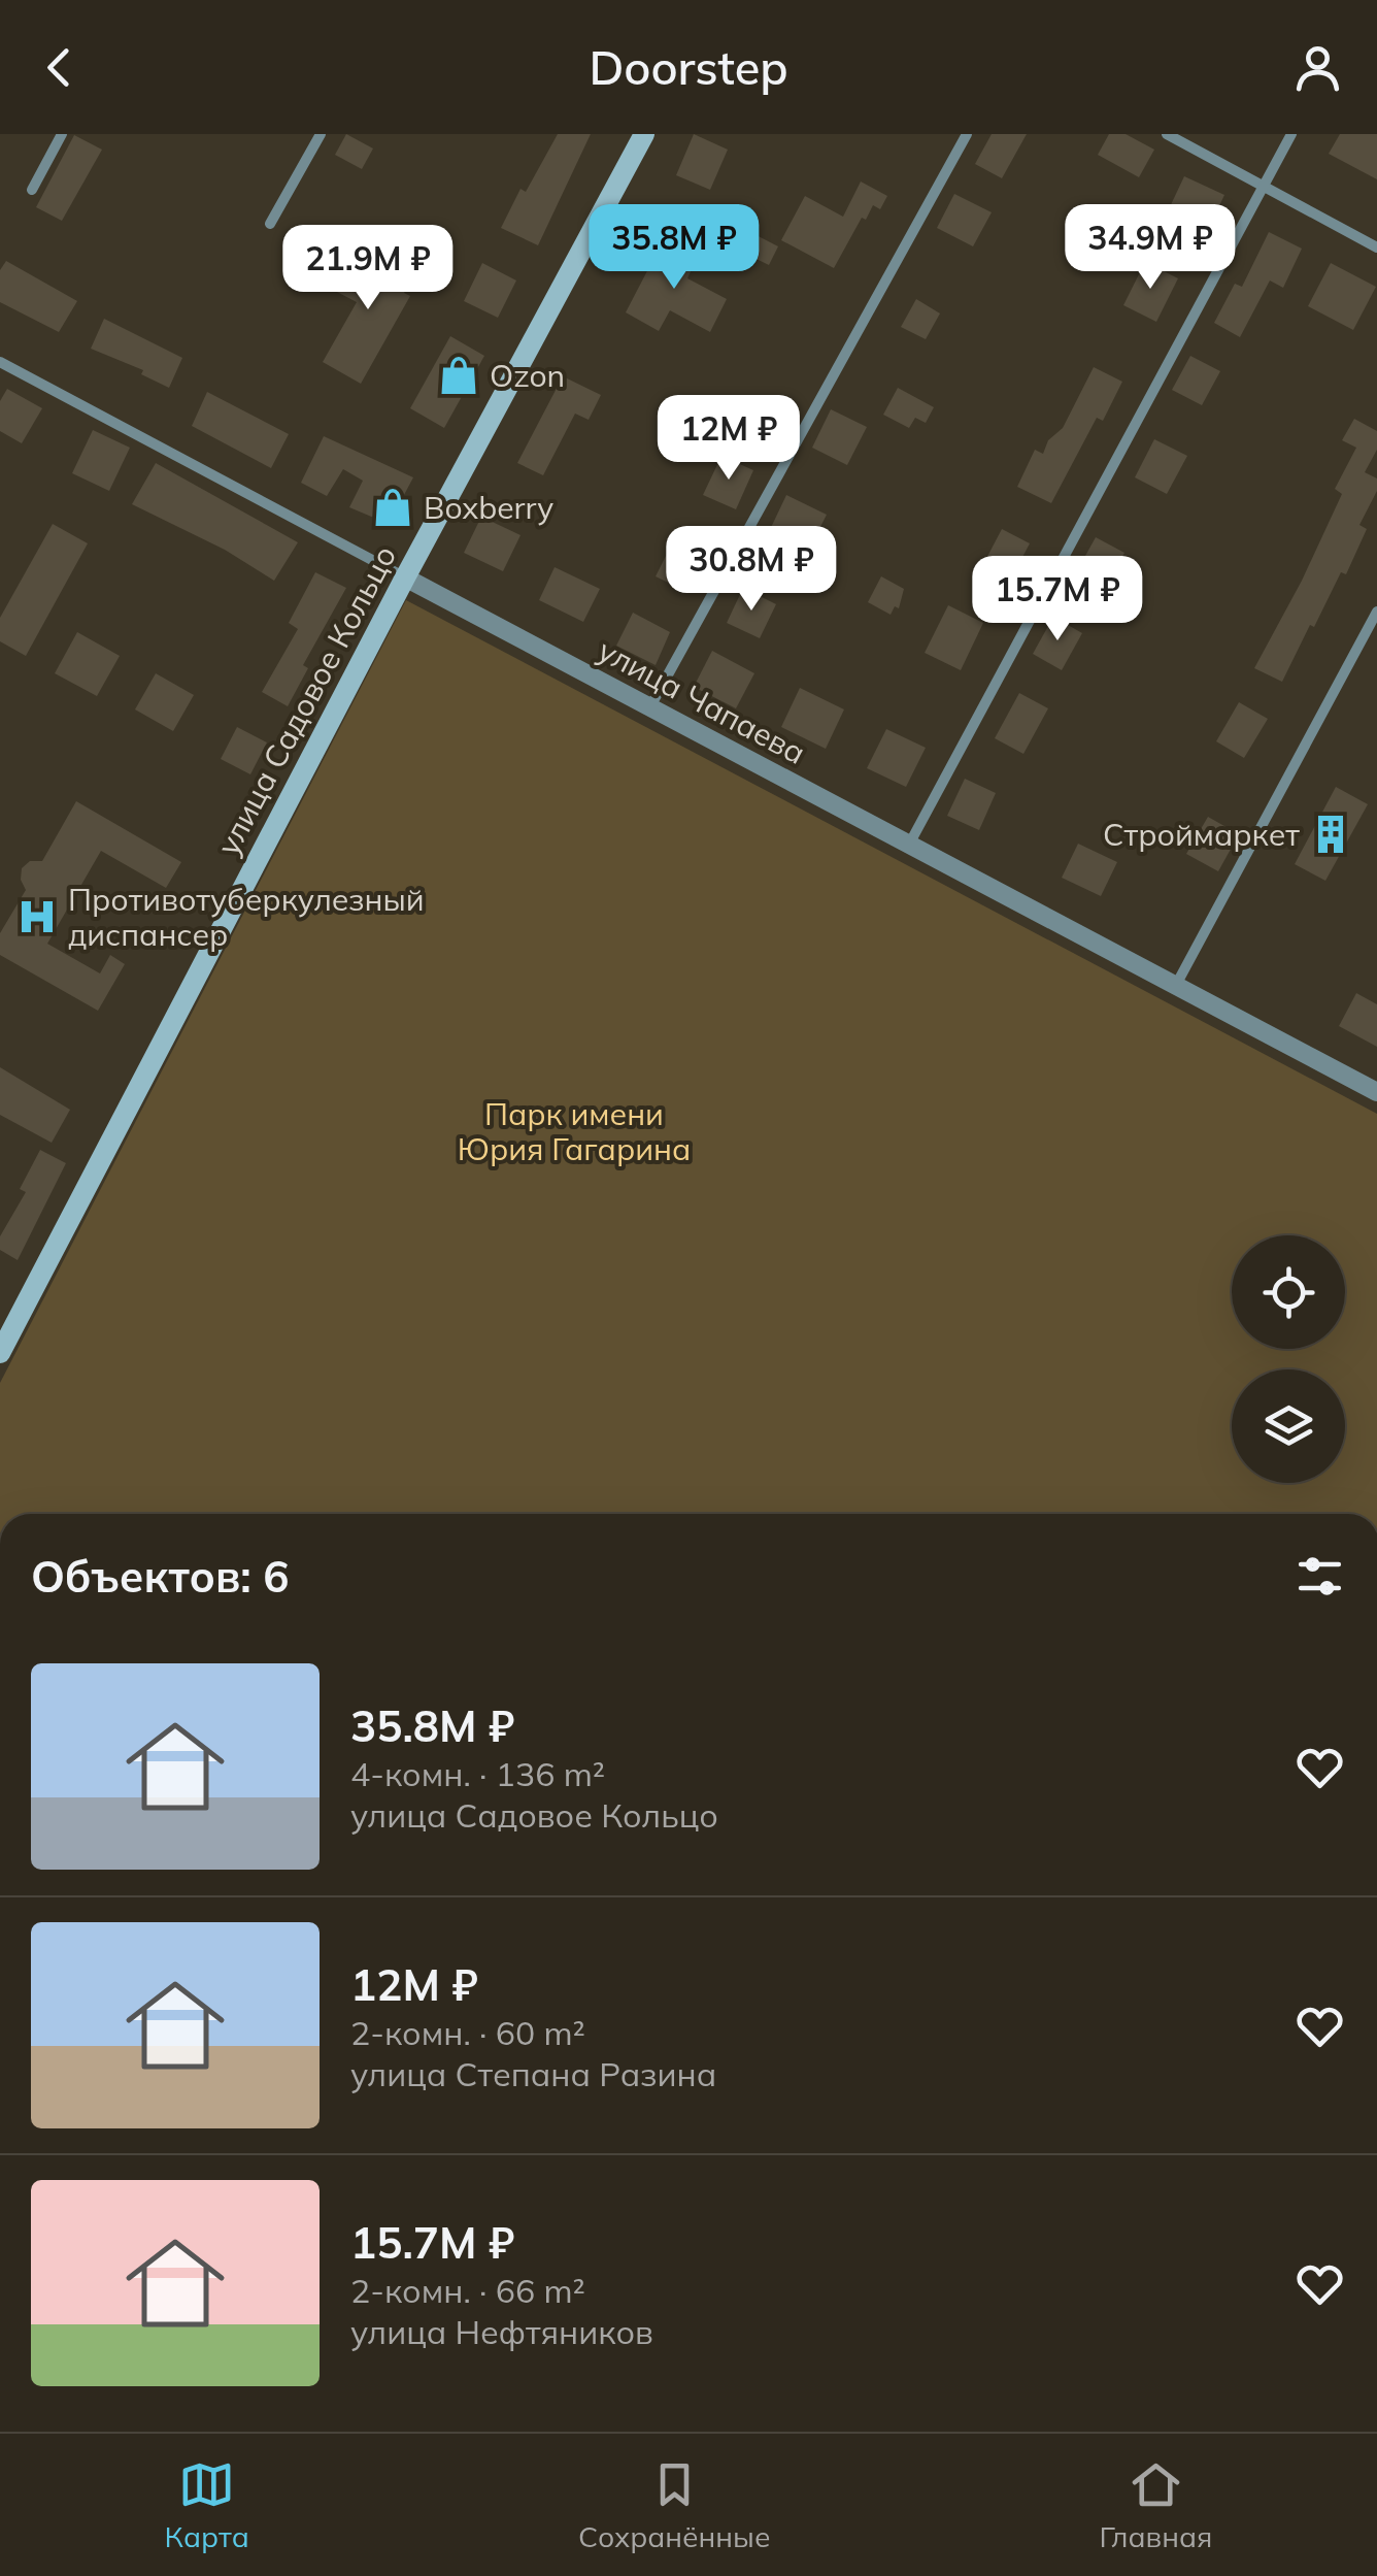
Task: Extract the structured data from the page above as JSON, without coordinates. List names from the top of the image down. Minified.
{"streets":{"main road":["улица Садовое Кольцо"],"street":["улица Чапаева"]},"crossings":[["улица Садовое Кольцо","улица Чапаева"]],"parks":["Парк имени Юрия Гагарина"],"places":{"shop":["Ozon","Boxberry"],"building":["Строймаркет"],"hospital":["Противотуберкулезный диспансер"]},"page":{"header":"Doorstep","price":["35.8M ₽","34.9M ₽","21.9M ₽","12M ₽","30.8M ₽","15.7M ₽"],"heading":"Объектов: 6","list":[{"name":"35.8M ₽","note":"4-комн. · 136 m² · улица Садовое Кольцо"},{"name":"12M ₽","note":"2-комн. · 60 m² · улица Степана Разина"},{"name":"15.7M ₽","note":"2-комн. · 66 m² · улица Нефтяников"}],"tabs":["Карта","Сохранённые","Главная"]}}
